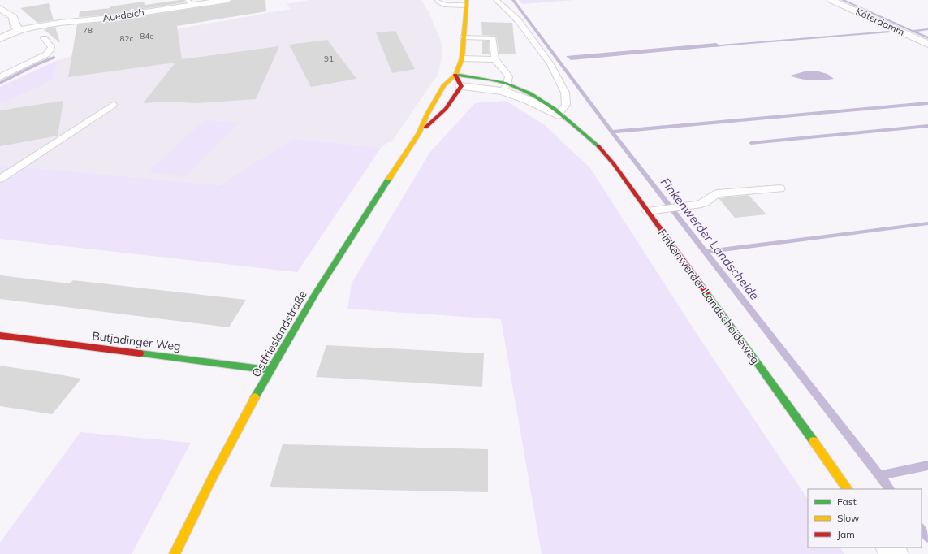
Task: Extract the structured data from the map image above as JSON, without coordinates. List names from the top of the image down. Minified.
{"streets":{"street":["Auedeich","Köterdamm","Finkenwerder Landscheideweg","Ostfrieslandstraße","Butjadinger Weg"]},"crossings":[["Finkenwerder Landscheideweg","Ostfrieslandstraße"],["Ostfrieslandstraße","Butjadinger Weg"]],"water":["Finkenwerder Landscheide"],"house_numbers":["78","84e","82c","91"],"legend":["Fast","Slow","Jam"]}
